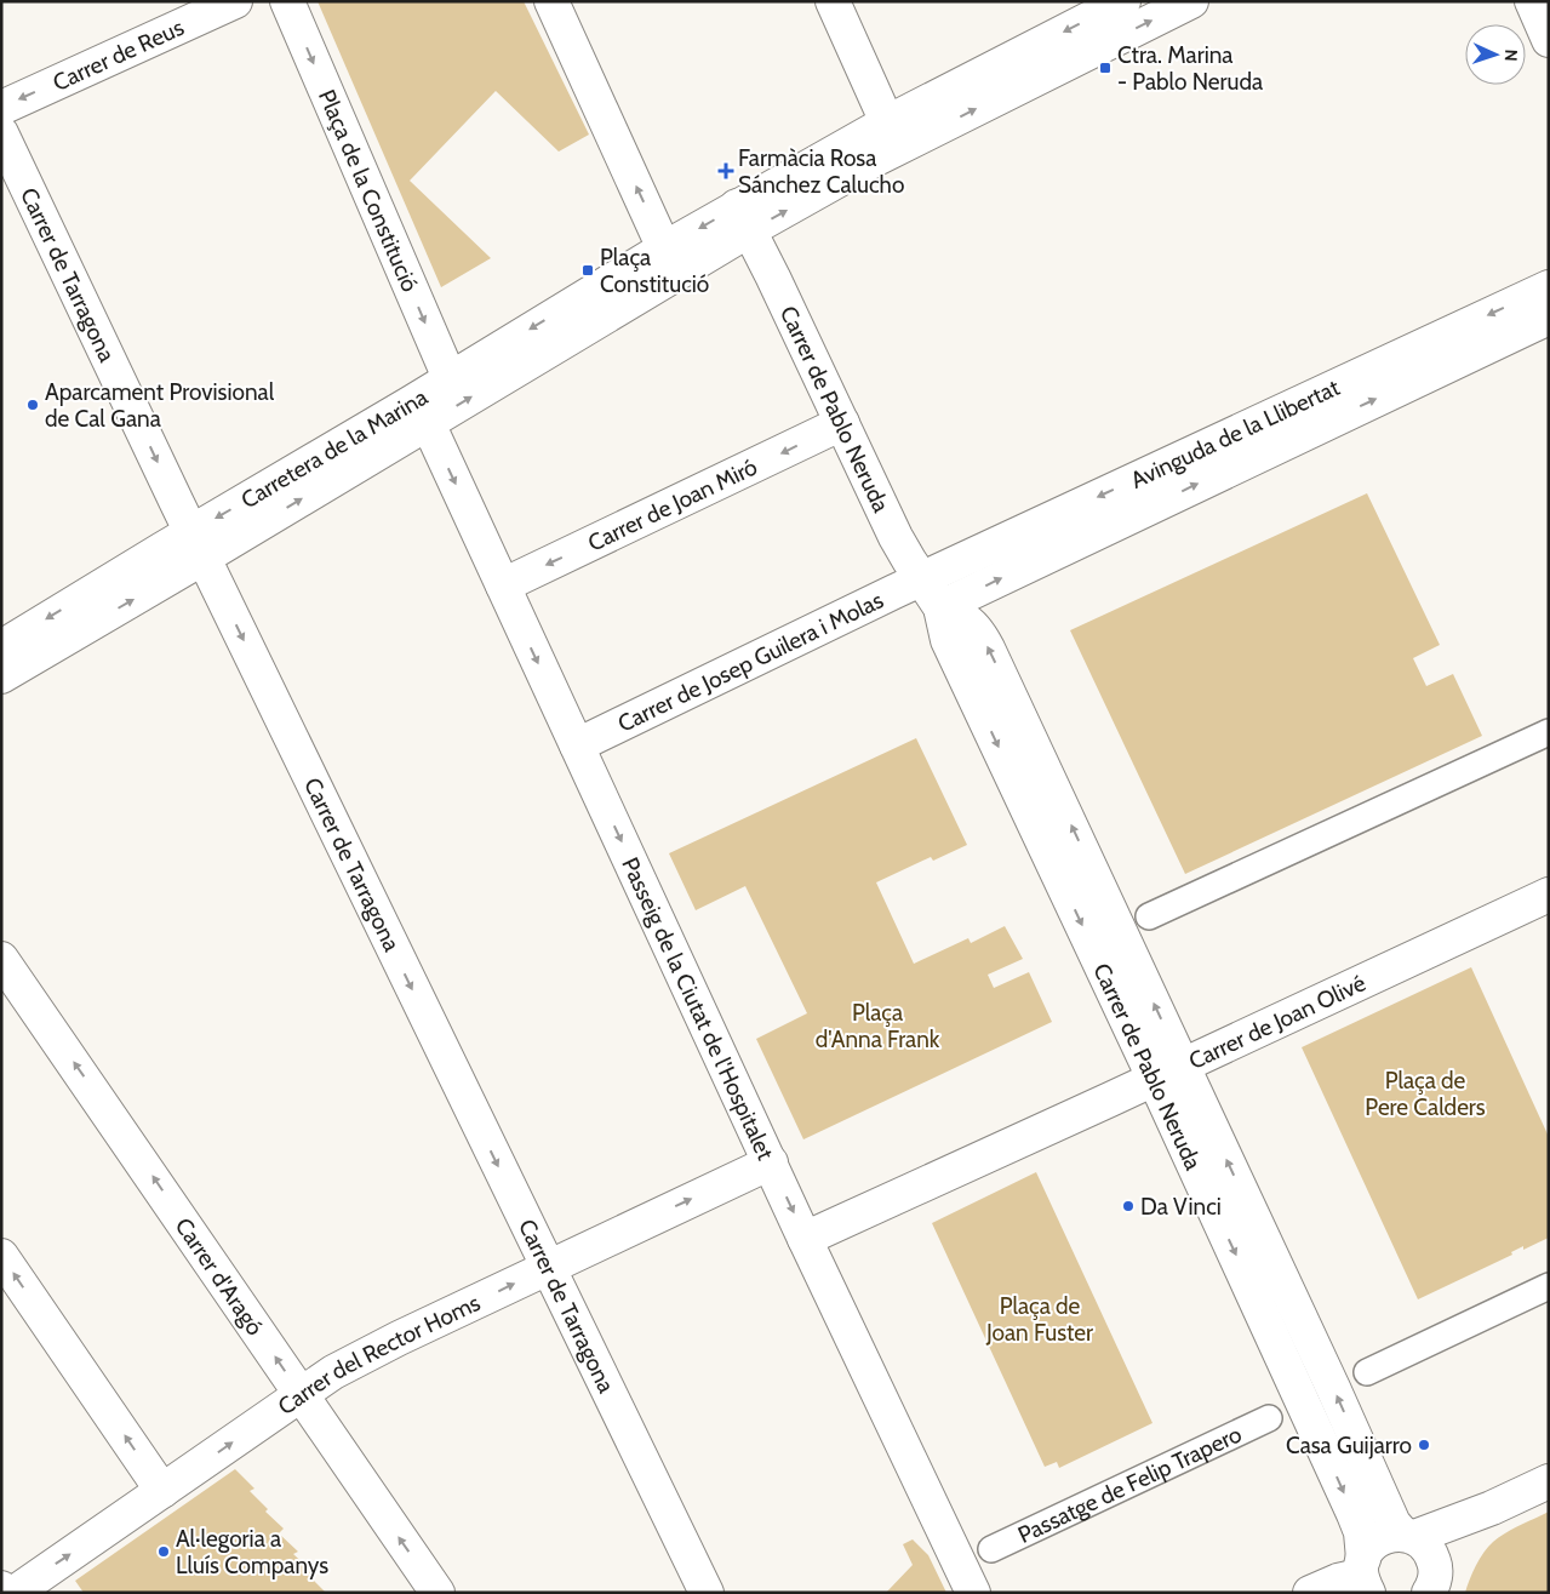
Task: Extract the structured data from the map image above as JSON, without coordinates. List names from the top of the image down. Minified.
{"streets":{"street":["Carrer de Reus","Plaça de la Constitució","Carrer de Tarragona","Carrer de Pablo Neruda","Avinguda de la Llibertat","Carretera de la Marina","Carrer de Joan Miró","Carrer de Josep Guilera i Molas","Passeig de la Ciutat de l'Hospitalet","Carrer de Joan Olivé","Carrer d'Aragó","Carrer del Rector Homs","Passatge de Felip Trapero"]},"crossings":[["Plaça de la Constitució","Carretera de la Marina"],["Carrer de Tarragona","Carretera de la Marina"],["Carrer de Tarragona","Carrer del Rector Homs"],["Carrer de Pablo Neruda","Avinguda de la Llibertat"],["Carrer de Pablo Neruda","Carretera de la Marina"],["Carrer de Pablo Neruda","Carrer de Joan Miró"],["Carrer de Pablo Neruda","Carrer de Josep Guilera i Molas"],["Carrer de Pablo Neruda","Carrer de Joan Olivé"],["Avinguda de la Llibertat","Carrer de Josep Guilera i Molas"],["Carretera de la Marina","Passeig de la Ciutat de l'Hospitalet"],["Carrer de Joan Miró","Passeig de la Ciutat de l'Hospitalet"],["Carrer de Josep Guilera i Molas","Passeig de la Ciutat de l'Hospitalet"],["Passeig de la Ciutat de l'Hospitalet","Carrer de Joan Olivé"],["Passeig de la Ciutat de l'Hospitalet","Carrer del Rector Homs"],["Carrer d'Aragó","Carrer del Rector Homs"]],"one_way":["Carrer de Reus","Carrer de Tarragona","Carrer de Joan Miró","Passeig de la Ciutat de l'Hospitalet","Carrer del Rector Homs"],"parks":["Plaça d'Anna Frank","Plaça de Pere Calders","Plaça de Joan Fuster"],"places":{"transit":["Ctra. Marina - Pablo Neruda","Plaça Constitució"],"health":["Farmàcia Rosa Sánchez Calucho"],"other":["Aparcament Provisional de Cal Gana","Da Vinci","Casa Guijarro","Al·legoria a Lluís Companys"]},"north":"right"}
